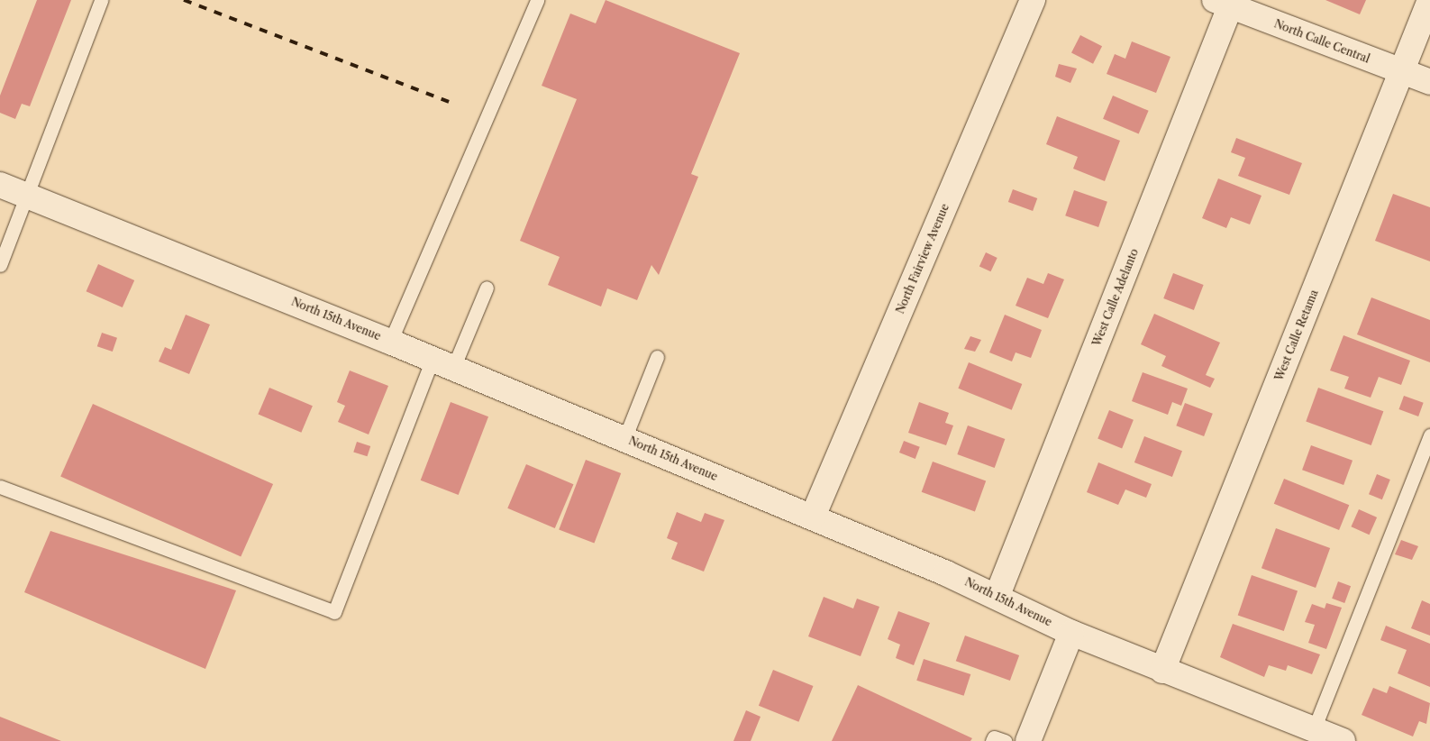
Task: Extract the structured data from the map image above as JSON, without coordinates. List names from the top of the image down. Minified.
{"streets":{"street":["North Calle Central","North Fairview Avenue","West Calle Adelanto","North 15th Avenue","West Calle Retama"]},"crossings":[["North Calle Central","West Calle Adelanto"],["North Calle Central","West Calle Retama"],["North Fairview Avenue","North 15th Avenue"],["West Calle Adelanto","North 15th Avenue"],["North 15th Avenue","West Calle Retama"]]}
